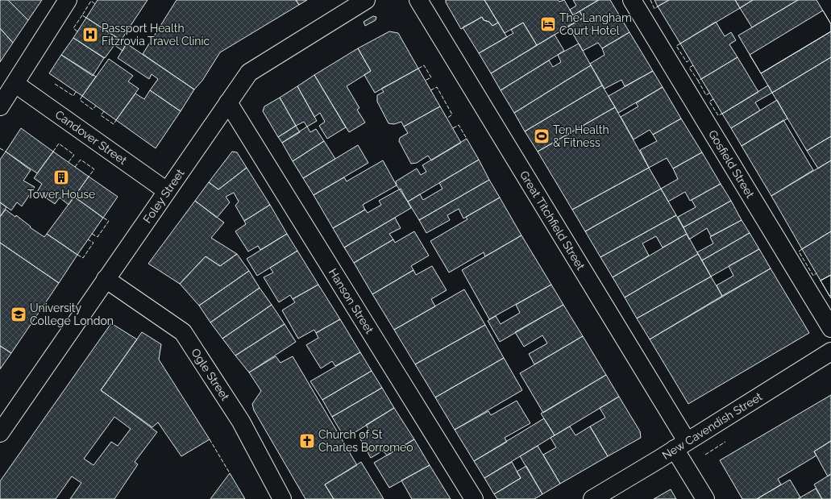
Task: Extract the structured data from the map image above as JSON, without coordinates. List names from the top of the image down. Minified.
{"streets":{"street":["Candover Street","Gosfield Street","Foley Street","Great Titchfield Street","Hanson Street","Ogle Street","New Cavendish Street"]},"crossings":[["Candover Street","Foley Street"],["Foley Street","Hanson Street"],["Foley Street","Ogle Street"],["Great Titchfield Street","New Cavendish Street"]],"places":{"hotel":["The Langham Court Hotel"],"hospital":["Passport Health Fitzrovia Travel Clinic"],"sports":["Ten Health & Fitness"],"building":["Tower House"],"school or university":["University College London"],"church":["Church of St Charles Borromeo"]}}
